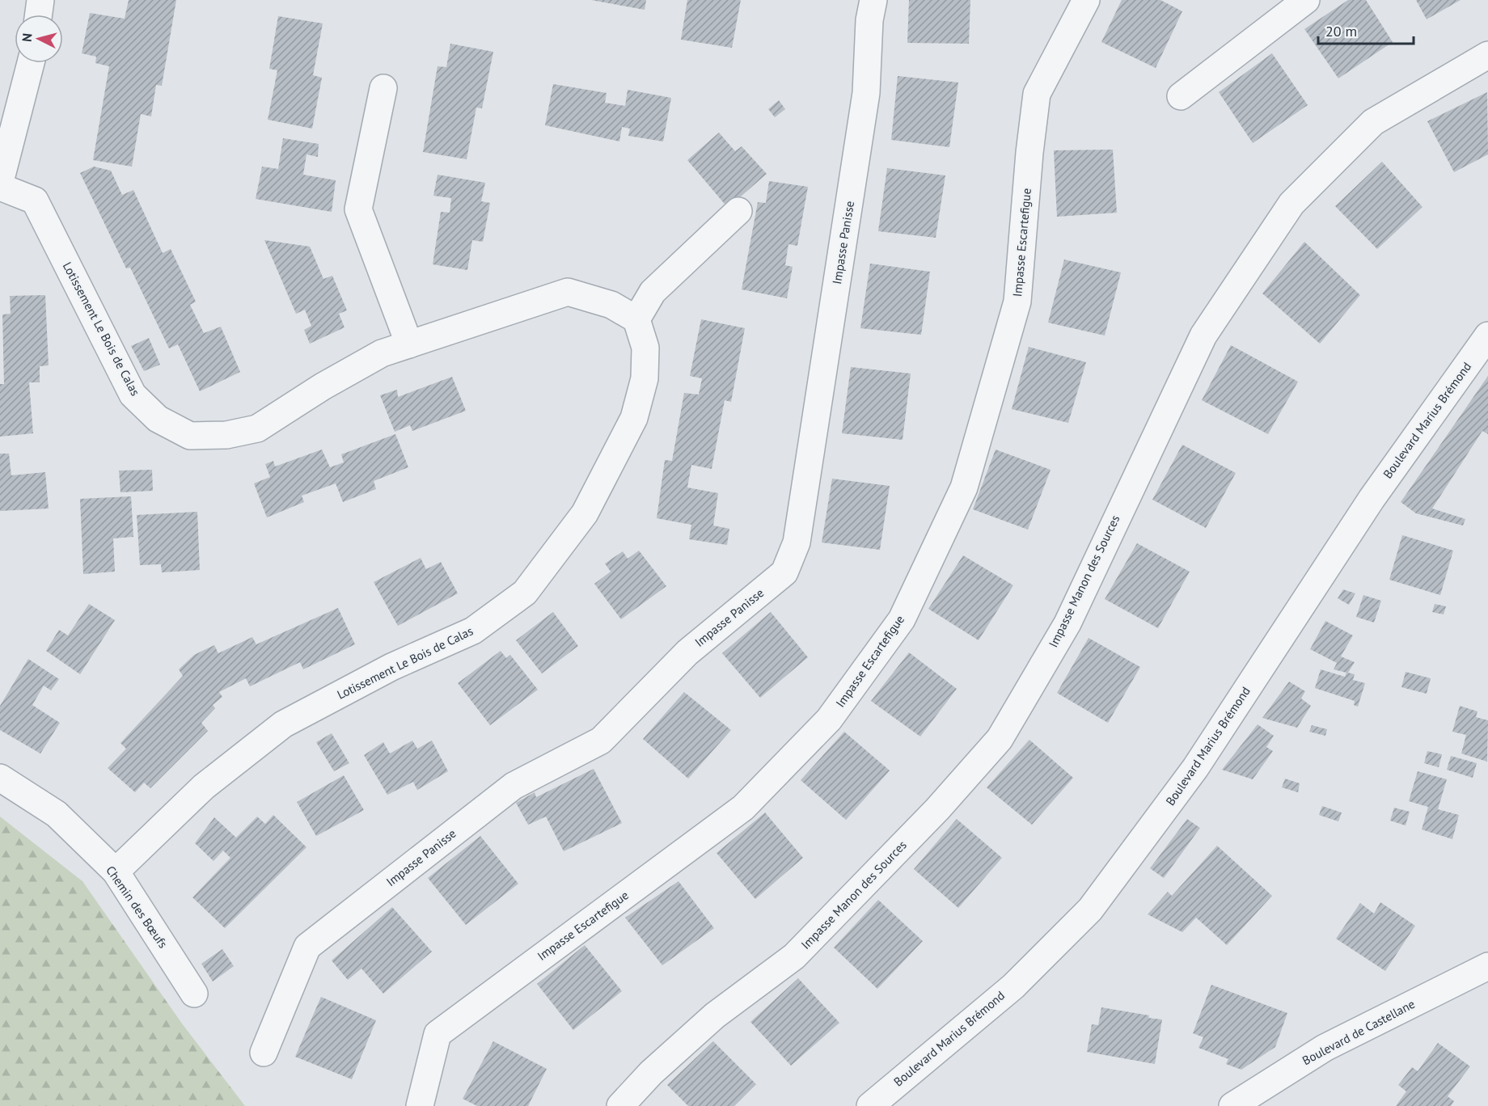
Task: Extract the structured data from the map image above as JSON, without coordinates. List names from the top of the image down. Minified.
{"streets":{"street":["Impasse Panisse","Impasse Escartefigue","Lotissement Le Bois de Calas","Boulevard Marius Brémond","Impasse Manon des Sources","Chemin des Bœufs","Boulevard de Castellane"]},"crossings":[["Lotissement Le Bois de Calas","Chemin des Bœufs"]],"scale_bar":"20 m","north":"left"}
